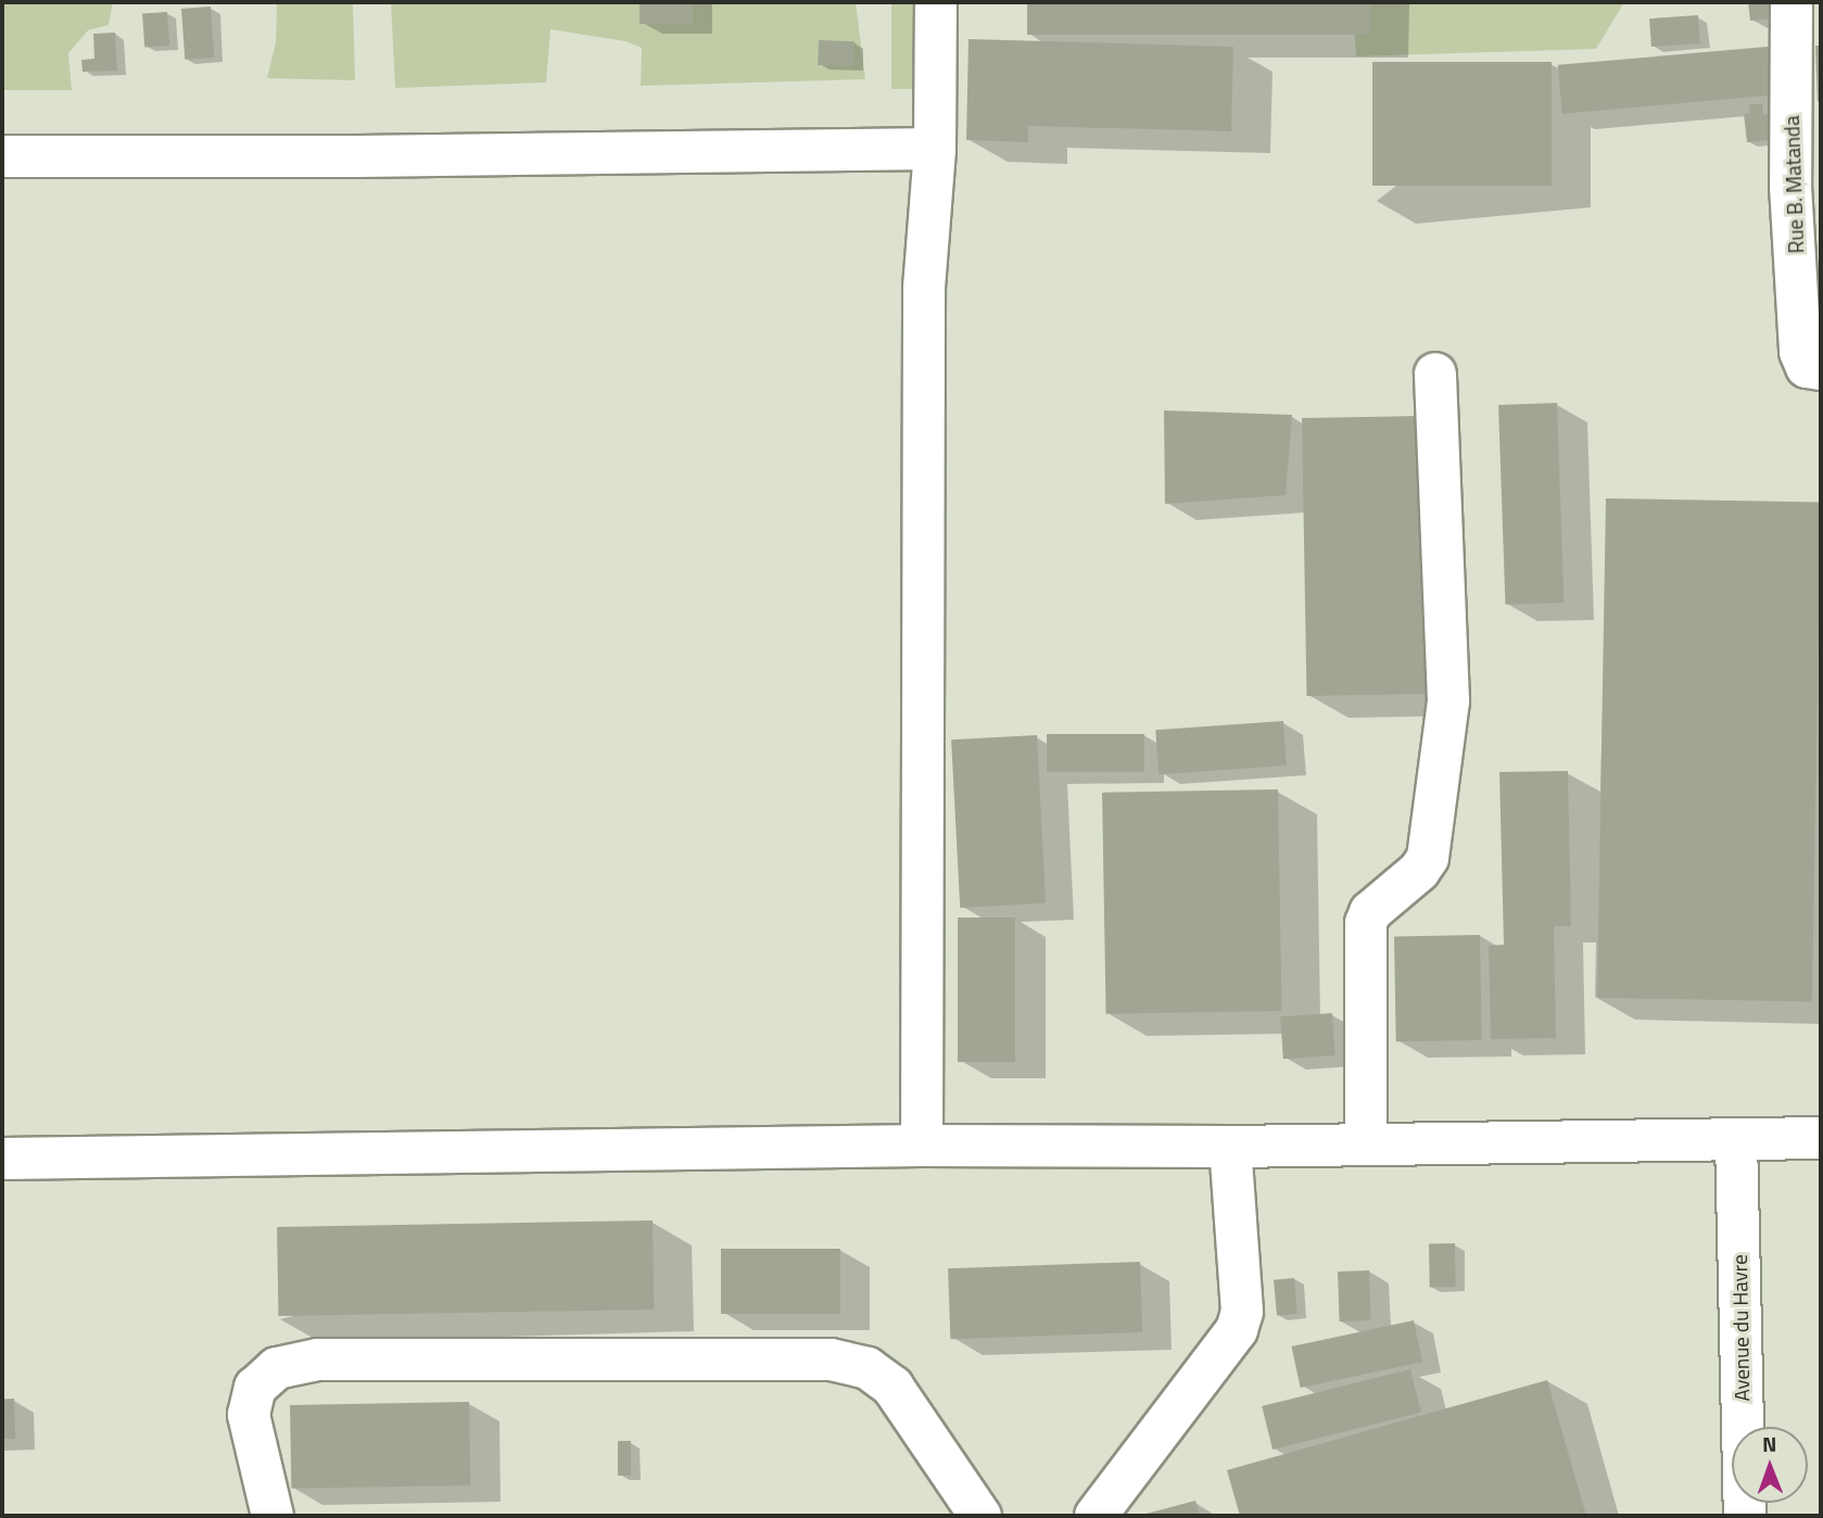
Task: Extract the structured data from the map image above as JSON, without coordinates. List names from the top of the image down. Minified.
{"streets":{"street":["Rue B. Matanda","Avenue du Havre"]},"north":"top"}
